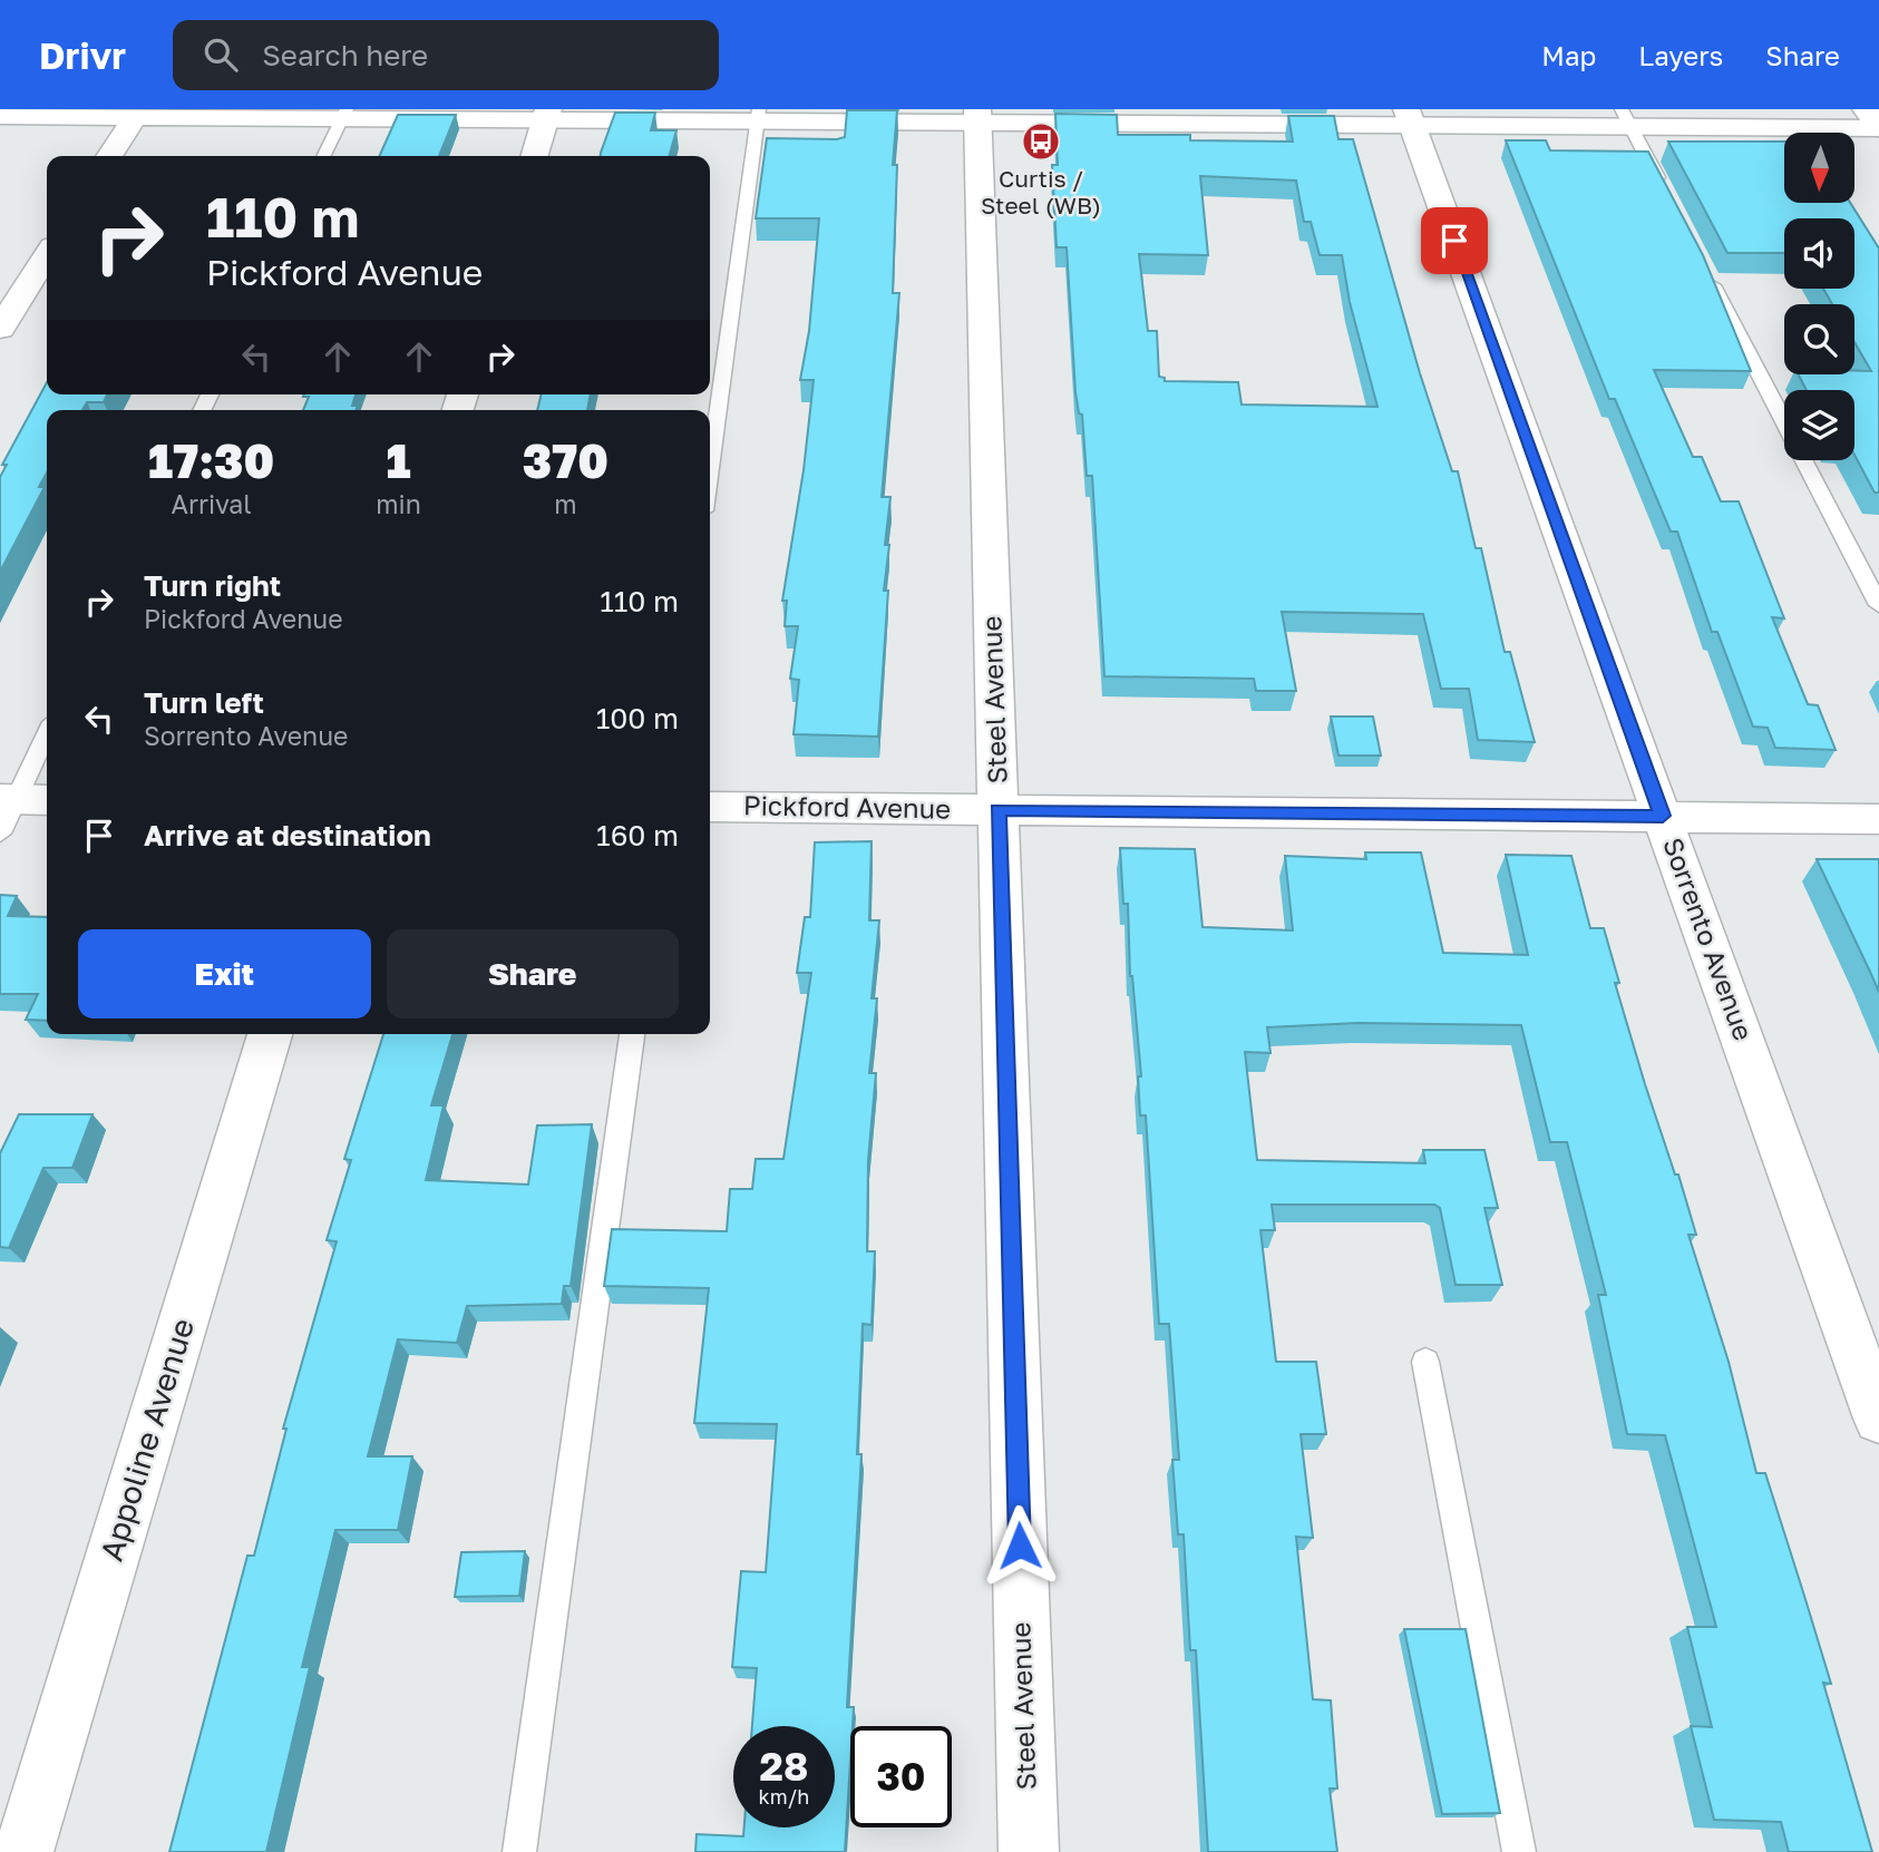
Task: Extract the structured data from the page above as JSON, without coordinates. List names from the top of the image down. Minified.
{"streets":{"street":["Steel Avenue","Pickford Avenue","Sorrento Avenue","Appoline Avenue"]},"crossings":[["Steel Avenue","Pickford Avenue"],["Pickford Avenue","Sorrento Avenue"]],"places":{"bus stop":["Curtis / Steel (WB)"]},"north":"bottom","page":{"header":"Drivr","search":"Search here","nav":["Map","Layers","Share"],"turn":["110 m","Pickford Avenue"],"eta":["17:30","Arrival","1","min","370","m"],"list":[{"name":"Turn right","note":"Pickford Avenue","value":"110 m"},{"name":"Turn left","note":"Sorrento Avenue","value":"100 m"},{"name":"Arrive at destination","value":"160 m"}],"buttons":["Exit","Share"],"speed":"28 km/h","limit":"30"}}
